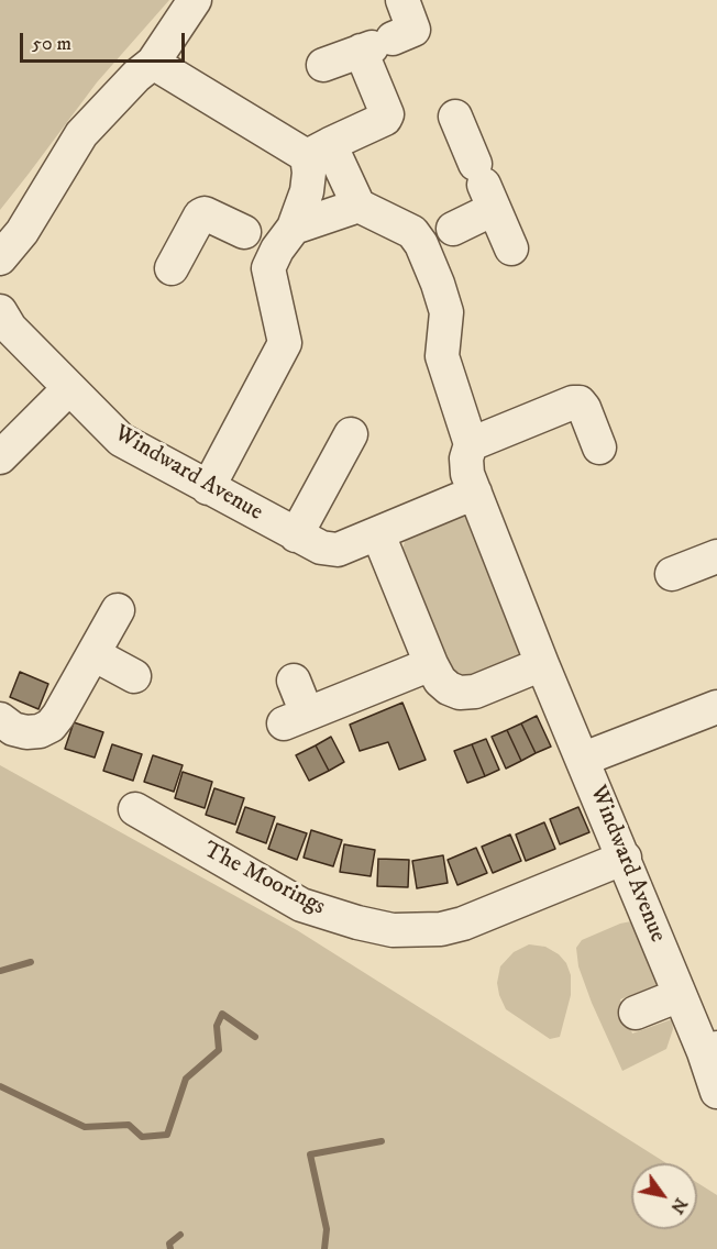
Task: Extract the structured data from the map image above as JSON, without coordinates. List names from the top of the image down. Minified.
{"streets":{"street":["Windward Avenue","The Moorings"]},"crossings":[["Windward Avenue","The Moorings"]],"scale_bar":"50 m","north":"bottom right"}
